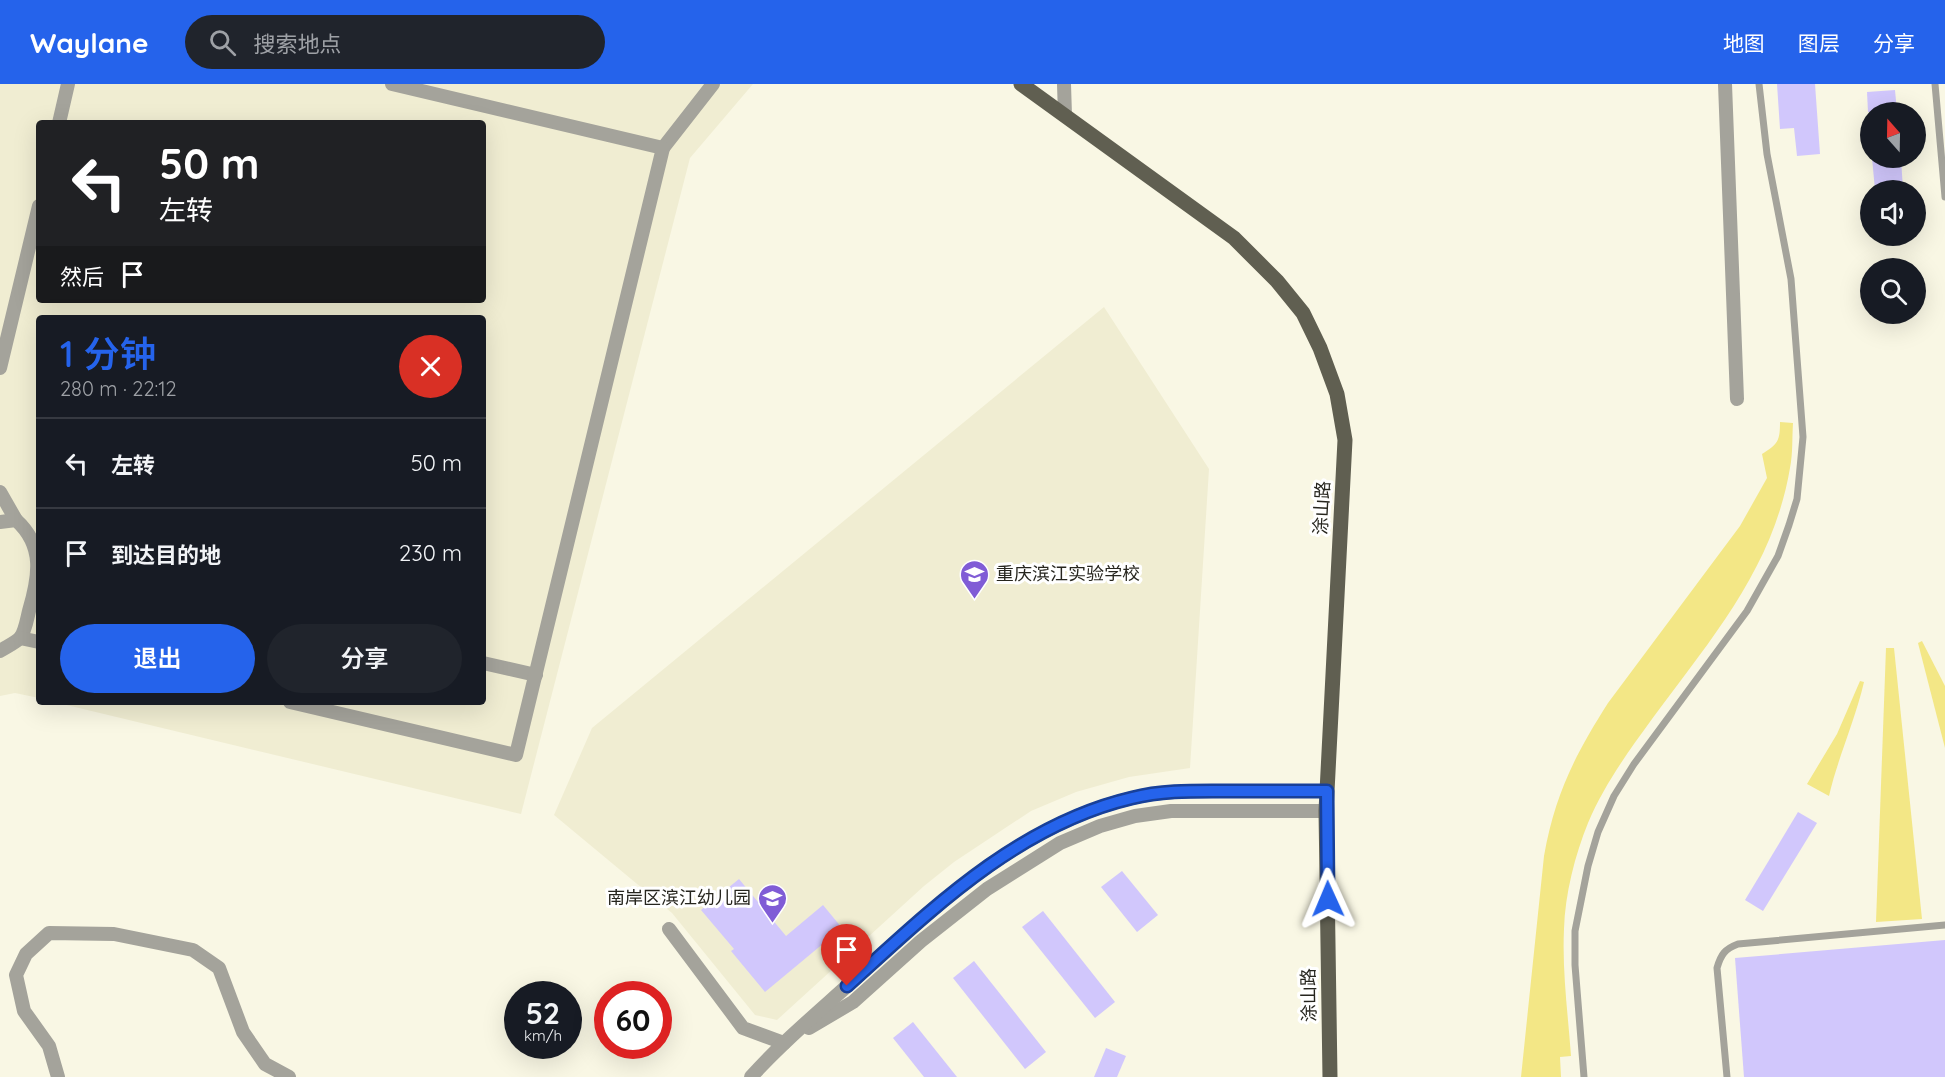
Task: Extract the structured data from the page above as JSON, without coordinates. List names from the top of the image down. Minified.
{"streets":{"main road":["涂山路"]},"places":{"school or university":["重庆滨江实验学校","南岸区滨江幼儿园"]},"north":"top","page":{"header":"Waylane","search":"搜索地点","nav":["地图","图层","分享"],"turn":["50 m","左转"],"then":"然后","heading":["1 分钟","280 m · 22:12"],"list":[{"name":"左转","value":"50 m"},{"name":"到达目的地","value":"230 m"}],"buttons":["退出","分享"],"speed":"52 km/h","limit":"60"}}
